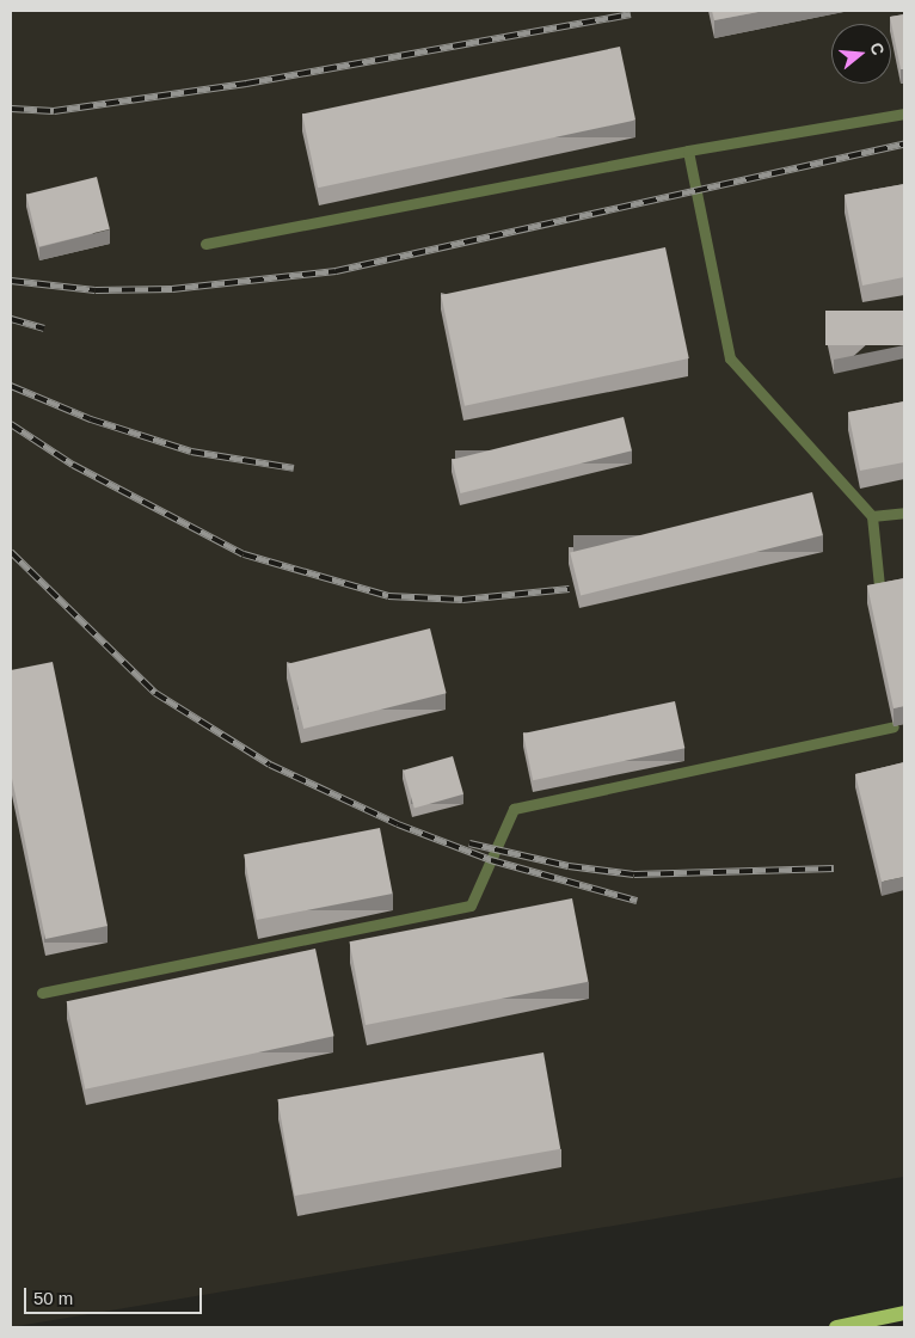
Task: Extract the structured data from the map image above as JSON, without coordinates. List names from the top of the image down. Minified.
{"scale_bar":"50 m","north":"right"}
